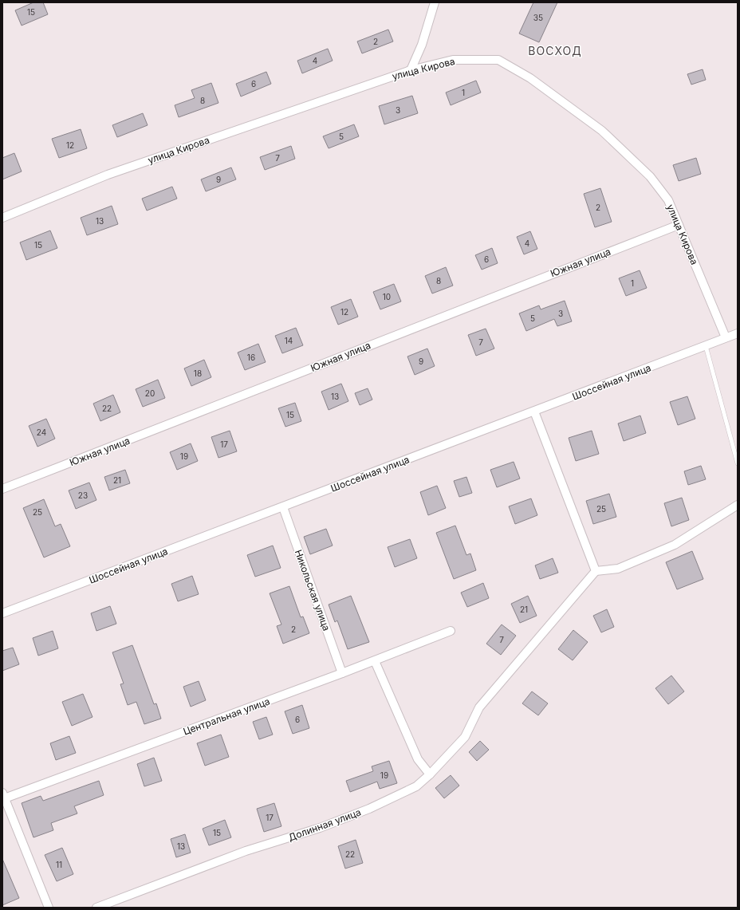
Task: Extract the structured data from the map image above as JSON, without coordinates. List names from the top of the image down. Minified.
{"streets":{"street":["улица Кирова","Южная улица","Шоссейная улица","Никольская улица","Центральная улица","Долинная улица"]},"crossings":[["улица Кирова","Южная улица"],["улица Кирова","Шоссейная улица"],["Шоссейная улица","Никольская улица"],["Никольская улица","Центральная улица"]],"districts":["ВОСХОД"],"house_numbers":["15","35","2","4","6","1","8","3","5","12","7","9","2","13","4","15","6","8","1","10","12","3","5","14","7","16","9","18","20","13","22","15","24","17","19","21","23","25","25","21","2","7","6","19","17","15","13","22","11"]}
